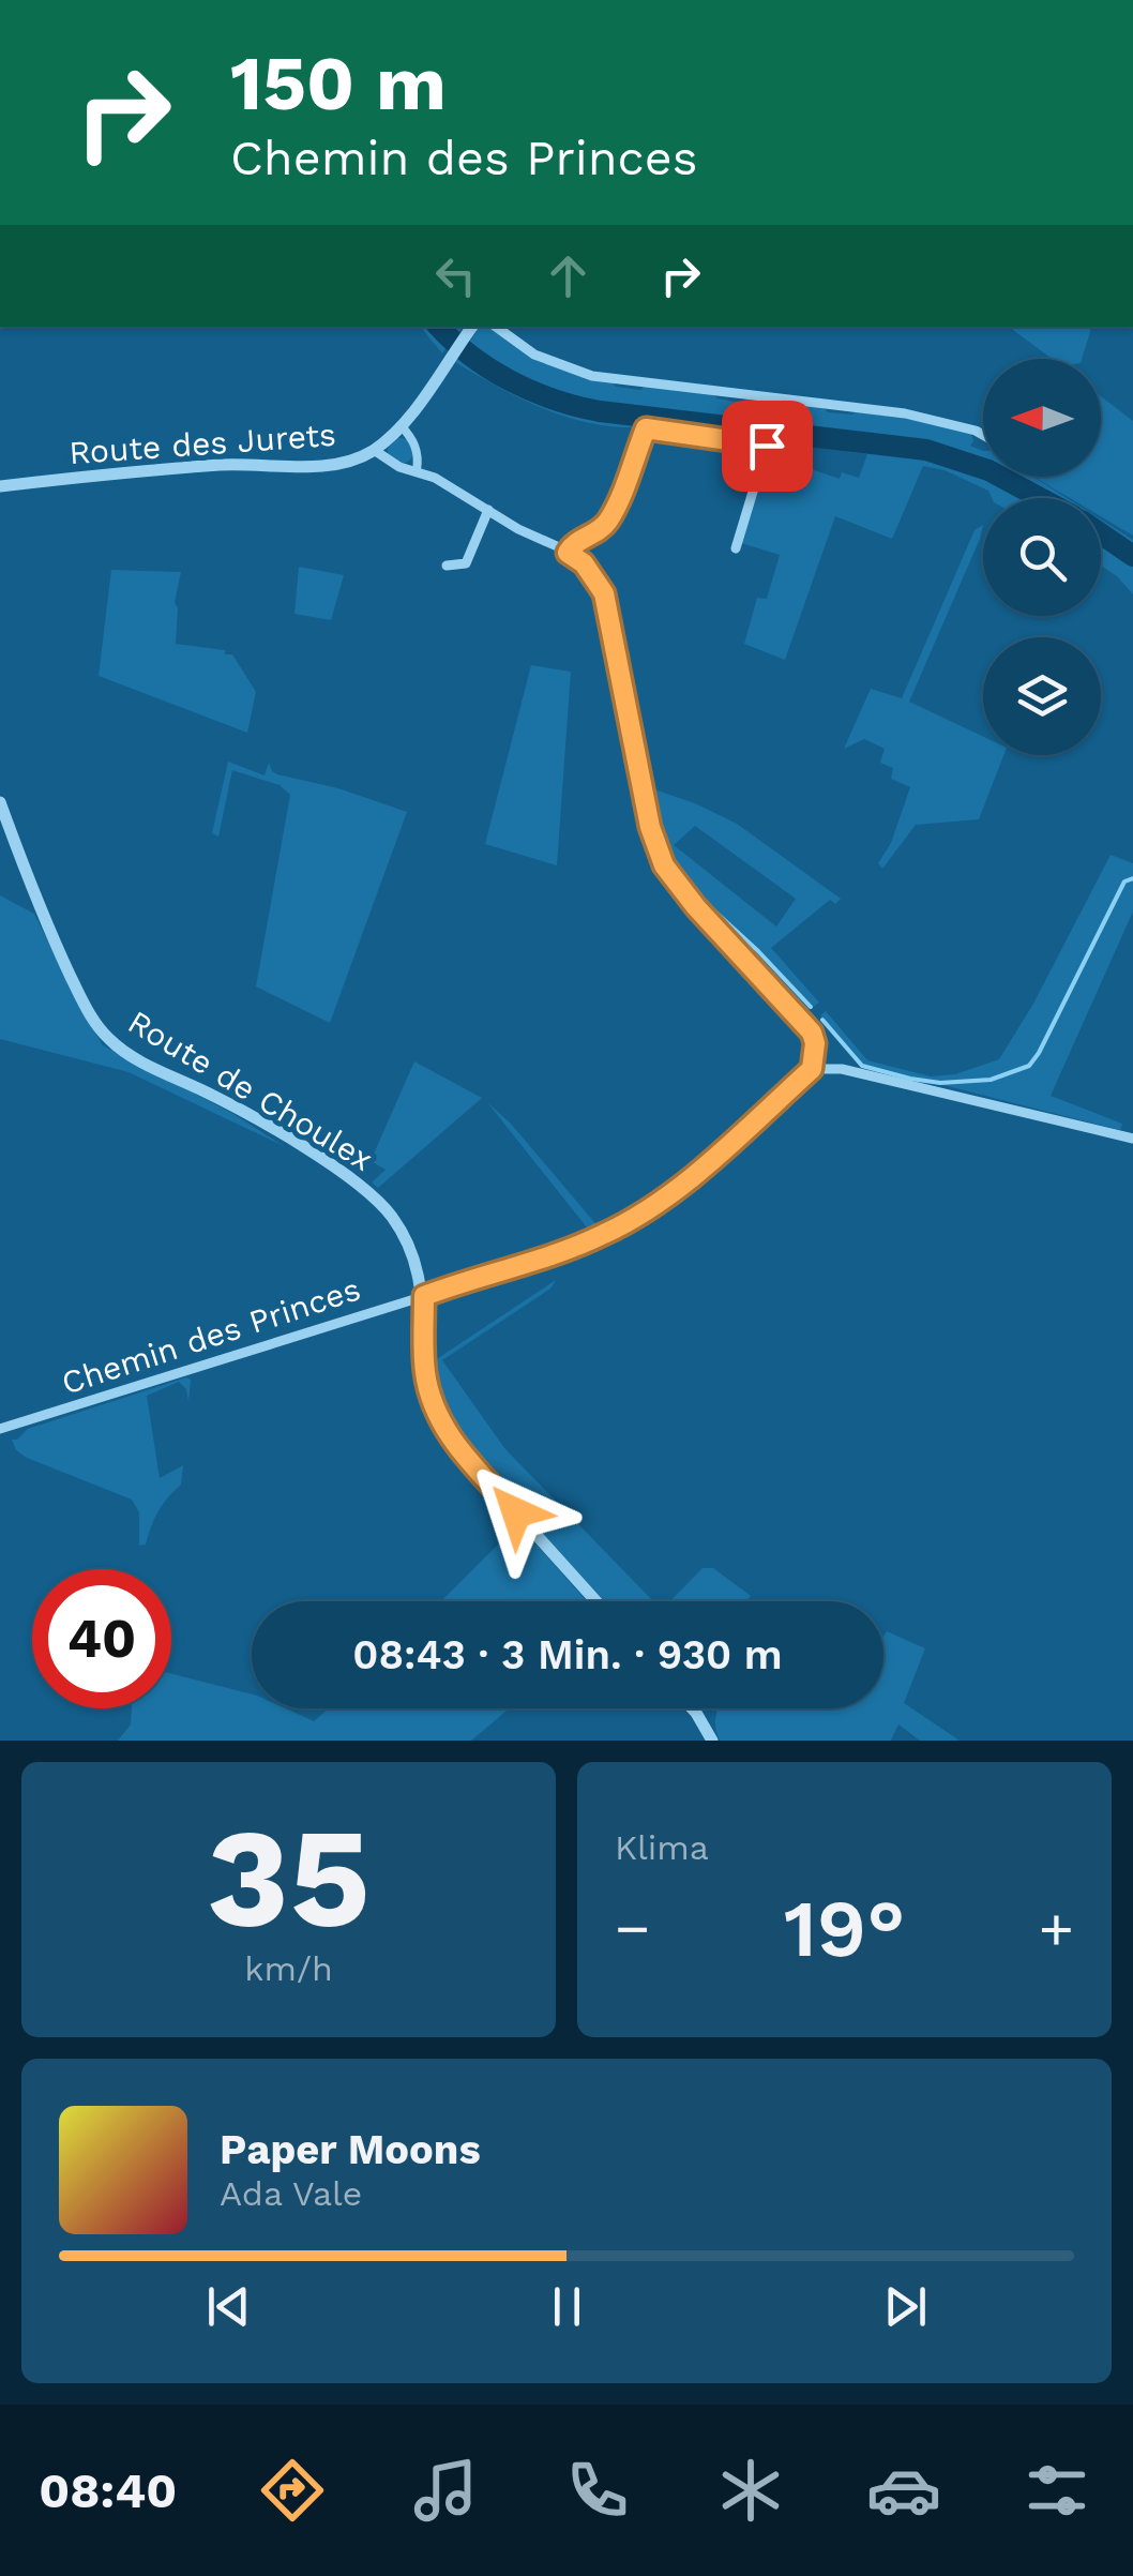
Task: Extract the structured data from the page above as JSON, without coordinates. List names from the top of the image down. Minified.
{"streets":{"street":["Route des Jurets","Route de Choulex","Chemin des Princes"]},"crossings":[["Route de Choulex","Chemin des Princes"]],"north":"left","page":{"turn":["150 m","Chemin des Princes"],"limit":"40","trip":"08:43 · 3 Min. · 930 m","tile":[["35","km/h"],"Klima"],"heat":["−","19°","+"],"song":["Paper Moons","Ada Vale"],"tabs":"08:40"}}
